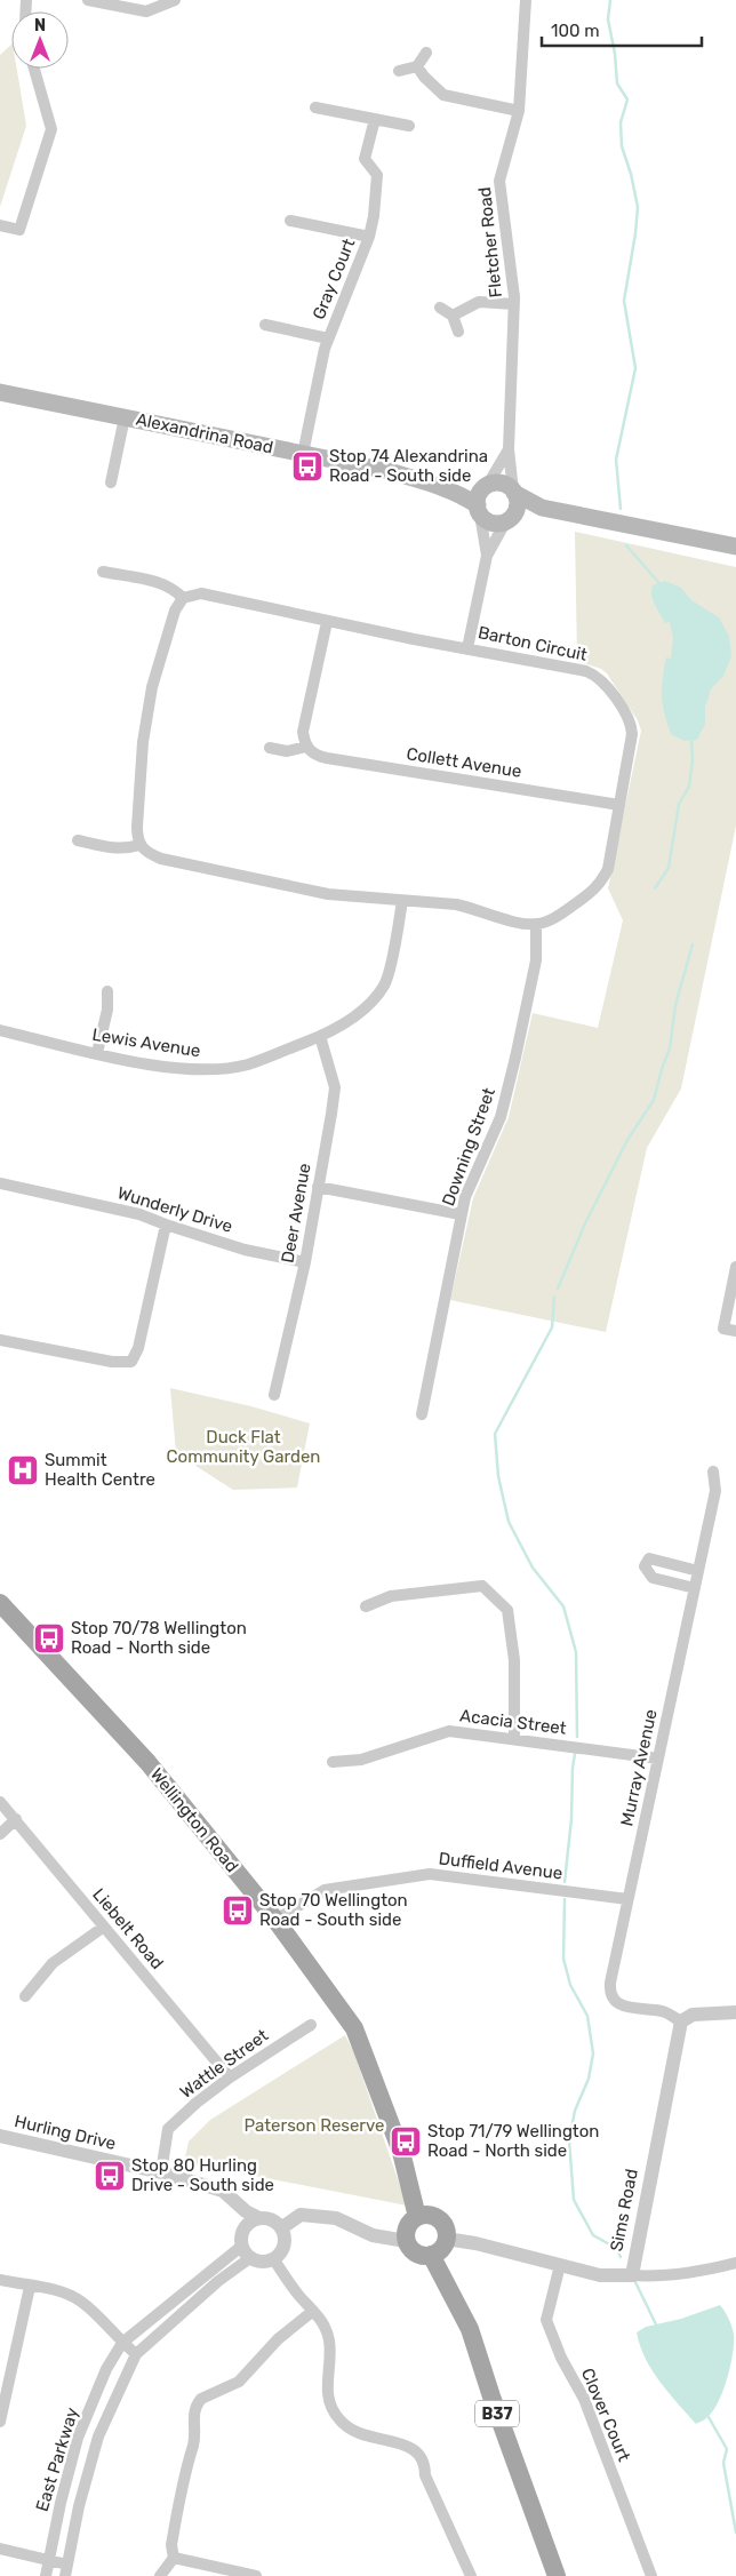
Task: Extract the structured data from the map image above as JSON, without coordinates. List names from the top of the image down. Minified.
{"streets":{"main road":["Alexandrina Road","Wellington Road","B37"],"street":["Fletcher Road","Gray Court","Barton Circuit","Collett Avenue","Lewis Avenue","Downing Street","Wunderly Drive","Deer Avenue","Acacia Street","Murray Avenue","Duffield Avenue","Liebelt Road","Wattle Street","Hurling Drive","Sims Road","Clover Court","East Parkway"]},"crossings":[["Fletcher Road","Alexandrina Road"],["Gray Court","Alexandrina Road"],["Barton Circuit","Collett Avenue"],["Barton Circuit","Downing Street"],["Lewis Avenue","Deer Avenue"],["Wunderly Drive","Deer Avenue"],["Acacia Street","Murray Avenue"],["Murray Avenue","Duffield Avenue"],["Murray Avenue","Sims Road"],["Wellington Road","Duffield Avenue"],["Wellington Road","Sims Road"],["Wellington Road","B37"],["Liebelt Road","Wattle Street"],["Wattle Street","Hurling Drive"],["Hurling Drive","East Parkway"],["Sims Road","B37"],["Sims Road","Clover Court"]],"parks":["Duck Flat Community Garden","Paterson Reserve"],"places":{"bus stop":["Stop 74 Alexandrina Road - South side","Stop 70/78 Wellington Road - North side","Stop 70 Wellington Road - South side","Stop 71/79 Wellington Road - North side","Stop 80 Hurling Drive - South side"],"hospital":["Summit Health Centre"]},"scale_bar":"100 m","north":"top"}
